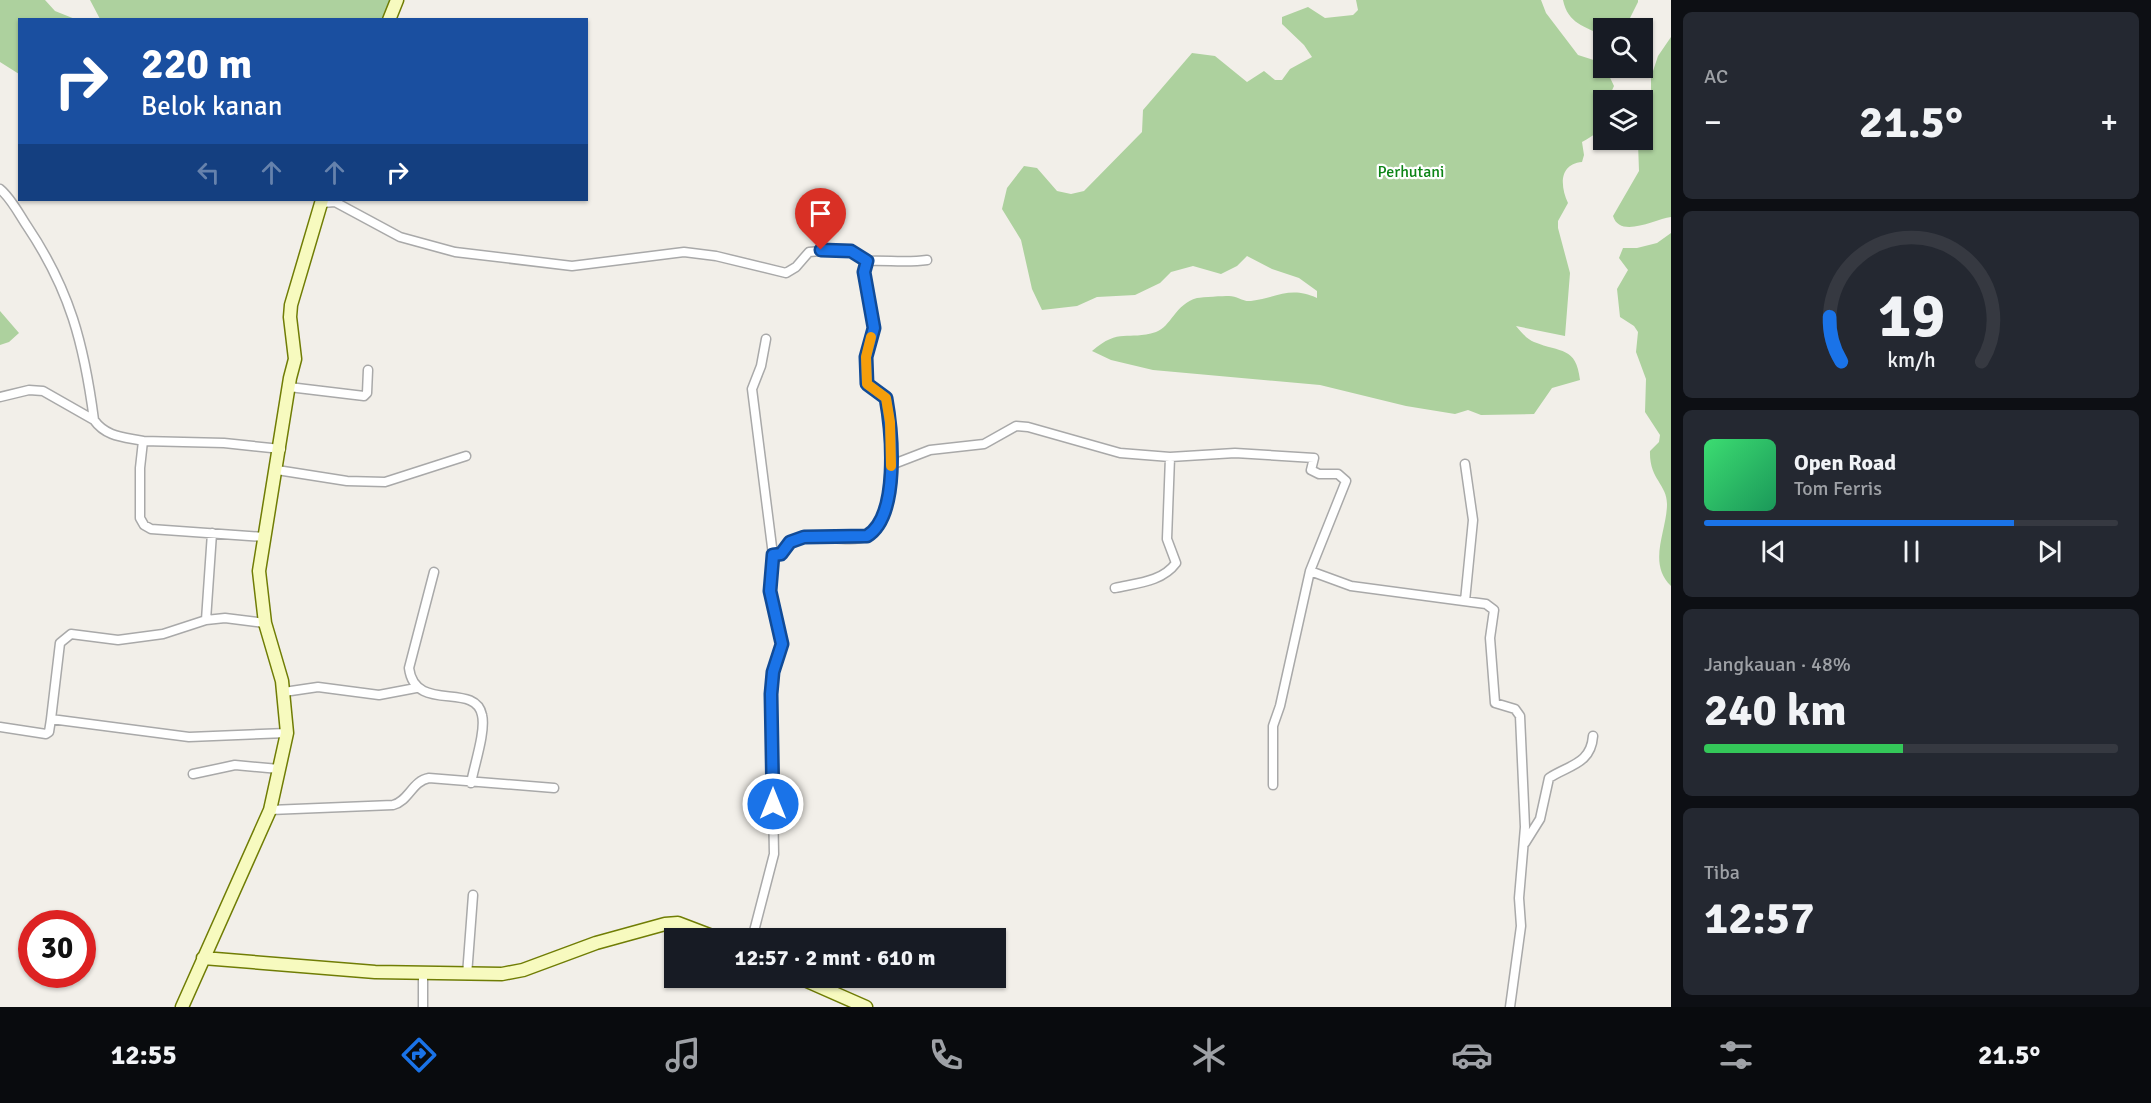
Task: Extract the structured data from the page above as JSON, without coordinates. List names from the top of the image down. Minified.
{"parks":["Perhutani"],"page":{"tile":["AC",["Jangkauan · 48%","240 km"],["Tiba","12:57"]],"turn":["220 m","Belok kanan"],"heat":["−","21.5°","+"],"song":["Open Road","Tom Ferris"],"limit":"30","trip":"12:57 · 2 mnt · 610 m","tabs":["12:55","21.5°"],"gauge":["19","km/h"]}}
